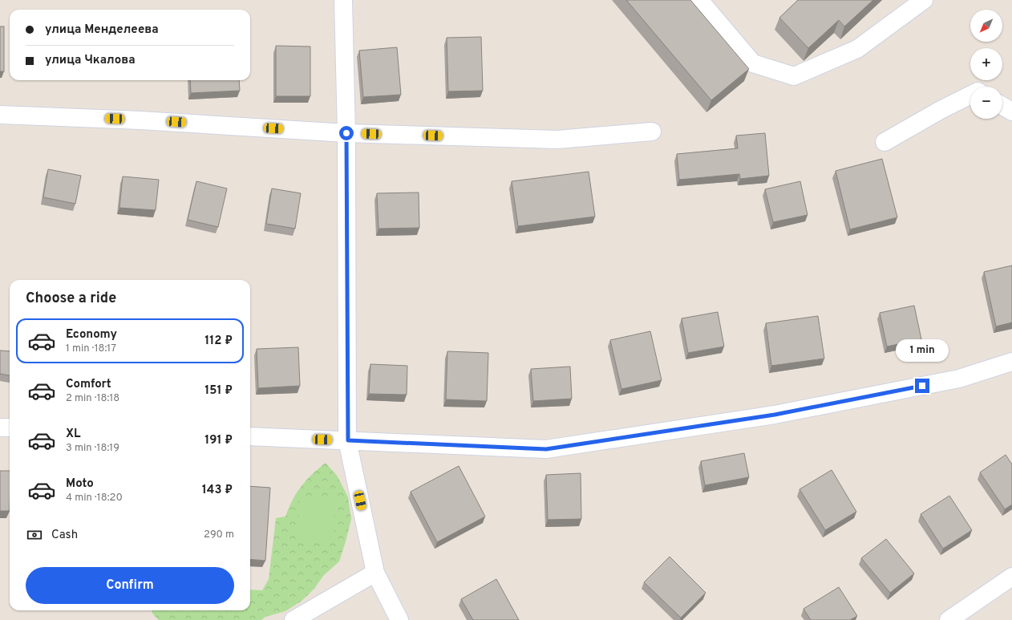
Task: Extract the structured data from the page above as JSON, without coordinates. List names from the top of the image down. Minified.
{"north":"bottom left","page":{"map_buttons":["+","−"],"banner":["улица Менделеева","улица Чкалова"],"heading":"Choose a ride","list":[{"name":"Economy","note":"1 min · 18:17","value":"112 ₽"},{"name":"Comfort","note":"2 min · 18:18","value":"151 ₽"},{"name":"XL","note":"3 min · 18:19","value":"191 ₽"},{"name":"Moto","note":"4 min · 18:20","value":"143 ₽"}],"bubble":"1 min","pay":["Cash","290 m"],"buttons":"Confirm"}}
